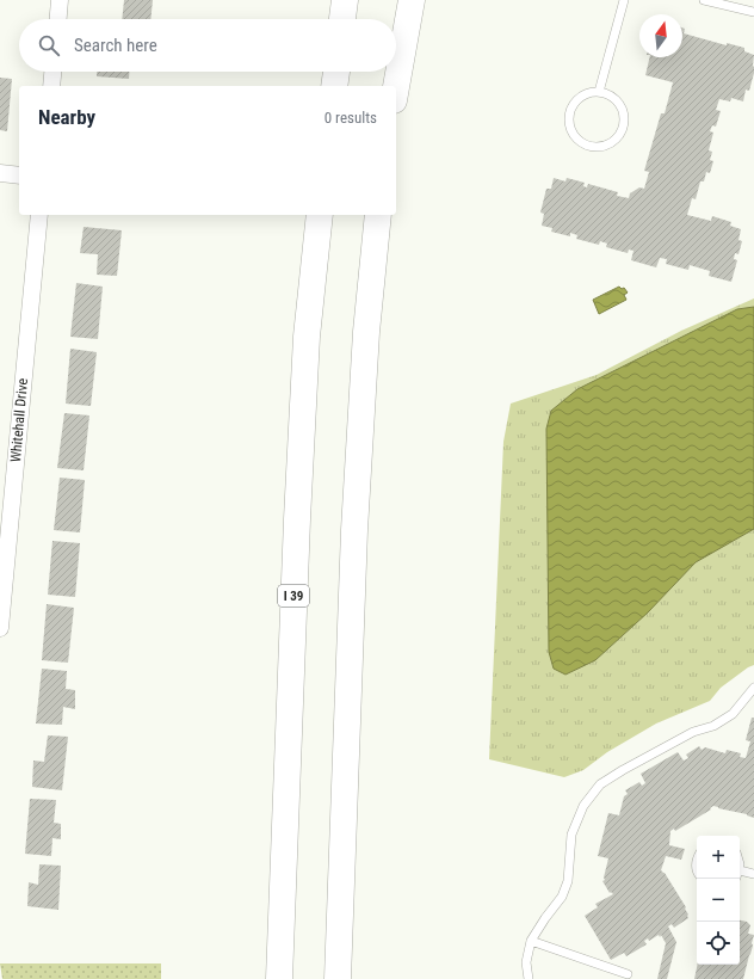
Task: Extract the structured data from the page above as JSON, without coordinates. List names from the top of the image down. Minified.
{"streets":{"highway":["I 39"],"street":["Whitehall Drive"]},"north":"top","page":{"search":"Search here","heading":["Nearby","0 results"],"map_buttons":["+","−"]}}
